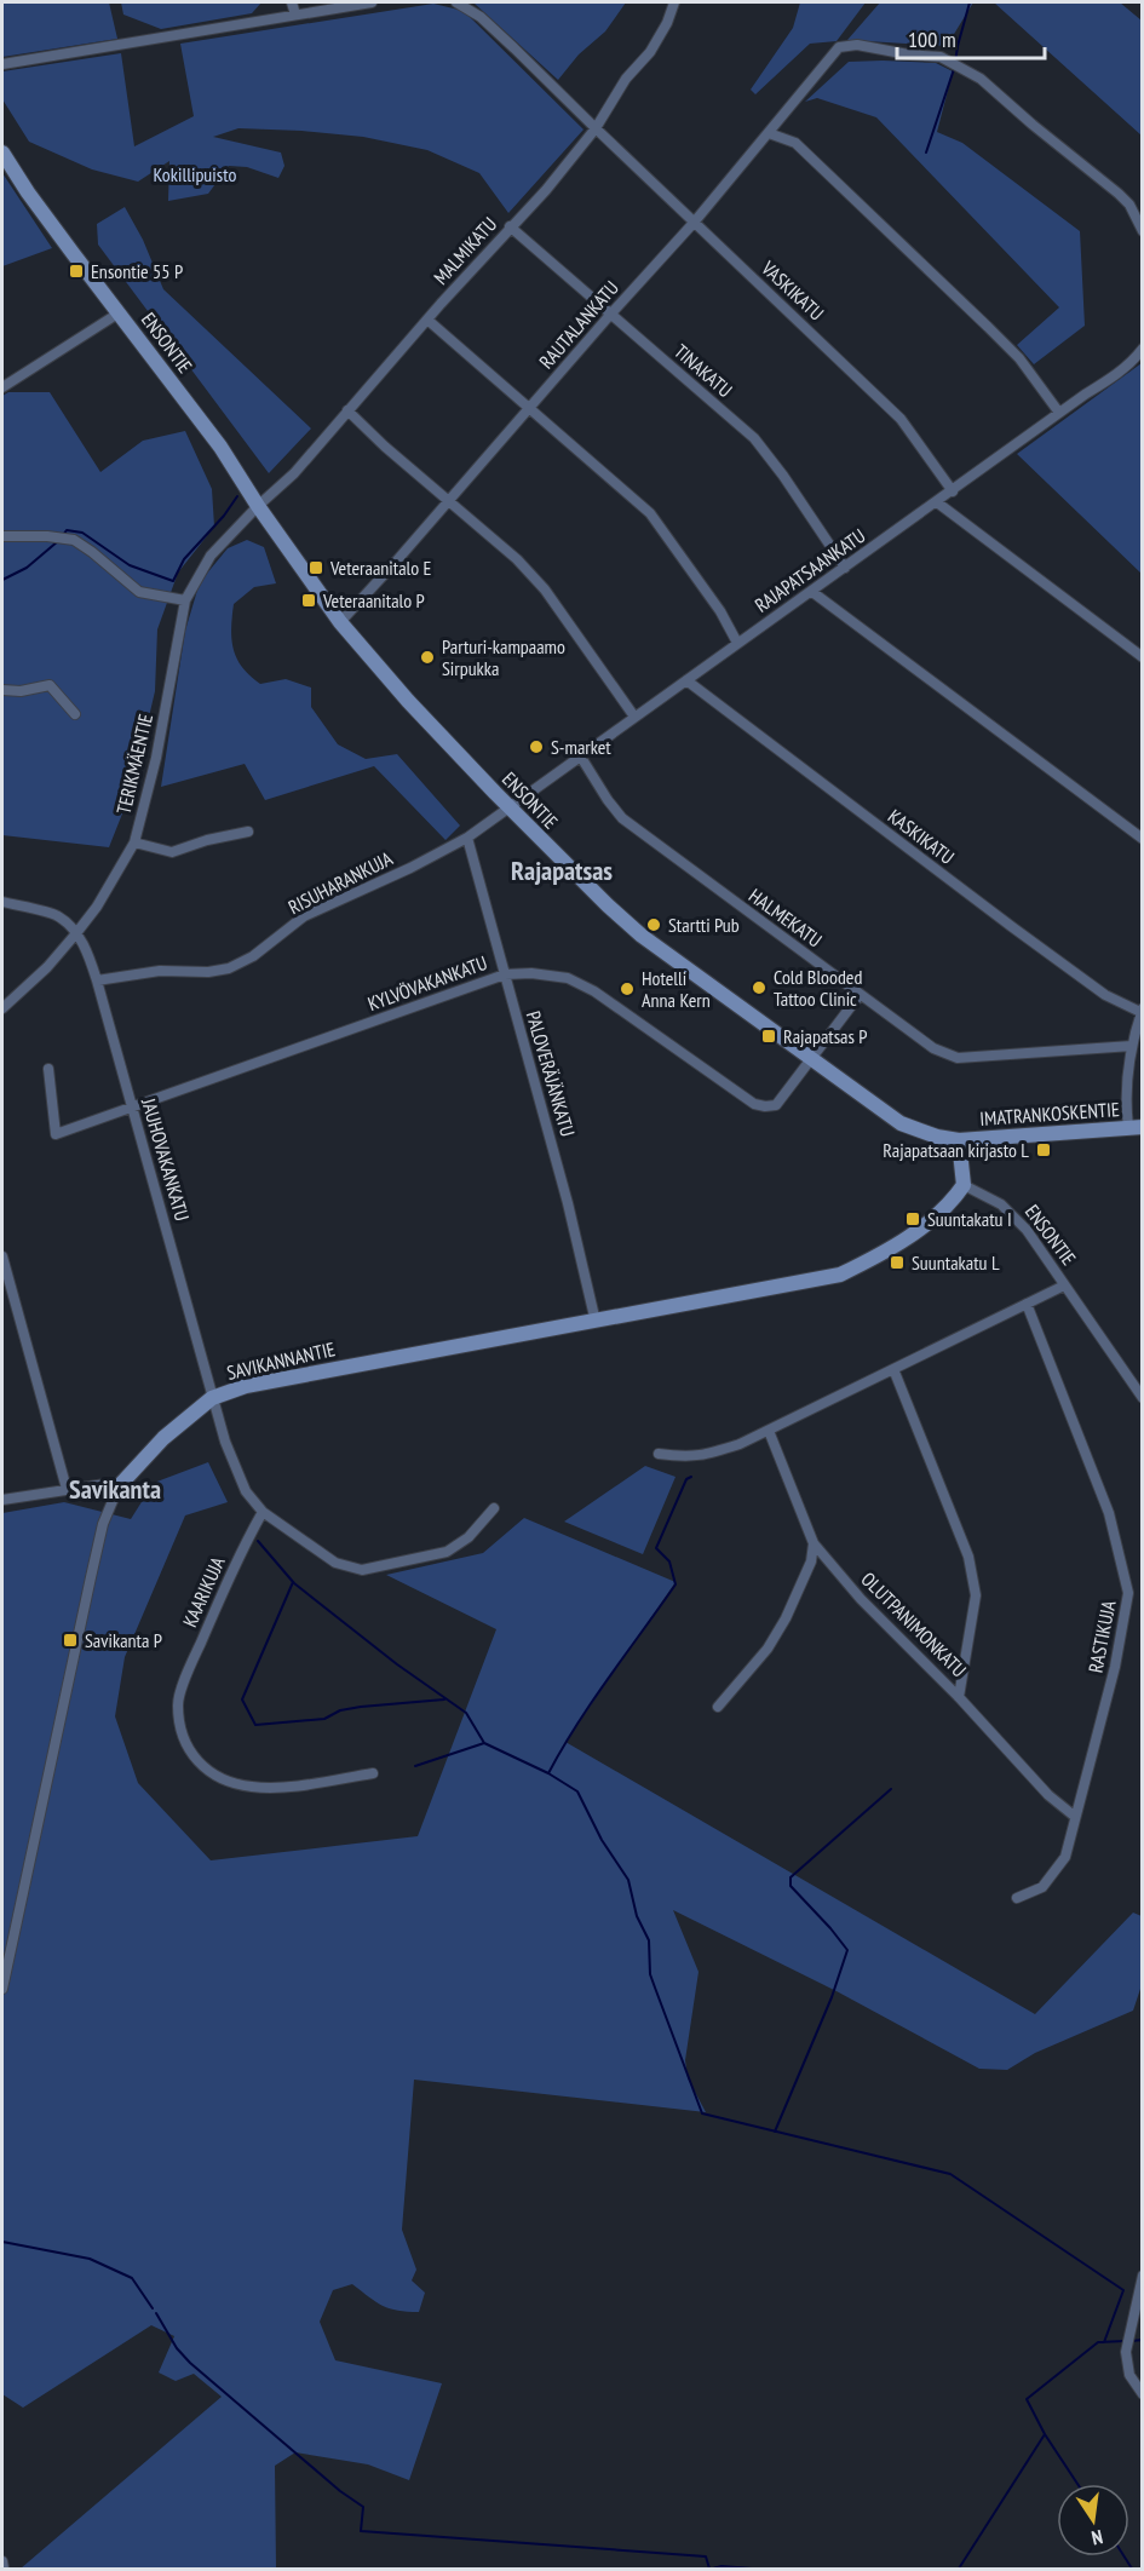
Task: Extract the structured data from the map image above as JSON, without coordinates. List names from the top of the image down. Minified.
{"streets":{"street":["MALMIKATU","VASKIKATU","RAUTALANKATU","ENSONTIE","TINAKATU","RAJAPATSAANKATU","TERIKMÄENTIE","KASKIKATU","RISUHARANKUJA","HALMEKATU","KYLVÖVAKANKATU","PALOVERÄJÄNKATU","IMATRANKOSKENTIE","JAUHOVAKANKATU","SAVIKANNANTIE","KAARIKUJA","OLUTPANIMONKATU","RASTIKUJA"]},"crossings":[["MALMIKATU","VASKIKATU"],["MALMIKATU","ENSONTIE"],["MALMIKATU","TINAKATU"],["MALMIKATU","TERIKMÄENTIE"],["VASKIKATU","RAUTALANKATU"],["VASKIKATU","RAJAPATSAANKATU"],["RAUTALANKATU","ENSONTIE"],["RAUTALANKATU","TINAKATU"],["ENSONTIE","RAJAPATSAANKATU"],["ENSONTIE","TERIKMÄENTIE"],["ENSONTIE","RISUHARANKUJA"],["ENSONTIE","KYLVÖVAKANKATU"],["ENSONTIE","IMATRANKOSKENTIE"],["ENSONTIE","SAVIKANNANTIE"],["TINAKATU","RAJAPATSAANKATU"],["RAJAPATSAANKATU","KASKIKATU"],["RAJAPATSAANKATU","RISUHARANKUJA"],["RAJAPATSAANKATU","HALMEKATU"],["TERIKMÄENTIE","JAUHOVAKANKATU"],["RISUHARANKUJA","PALOVERÄJÄNKATU"],["RISUHARANKUJA","JAUHOVAKANKATU"],["KYLVÖVAKANKATU","PALOVERÄJÄNKATU"],["KYLVÖVAKANKATU","JAUHOVAKANKATU"],["PALOVERÄJÄNKATU","SAVIKANNANTIE"],["JAUHOVAKANKATU","SAVIKANNANTIE"],["JAUHOVAKANKATU","KAARIKUJA"],["OLUTPANIMONKATU","RASTIKUJA"]],"districts":["Rajapatsas","Savikanta"],"parks":["Kokillipuisto"],"places":{"transit":["Ensontie 55 P","Veteraanitalo E","Veteraanitalo P","Rajapatsas P","Rajapatsaan kirjasto L","Suuntakatu I","Suuntakatu L","Savikanta P"],"other":["Parturi-kampaamo Sirpukka","S-market","Startti Pub","Cold Blooded Tattoo Clinic","Hotelli Anna Kern"]},"scale_bar":"100 m","north":"bottom"}
